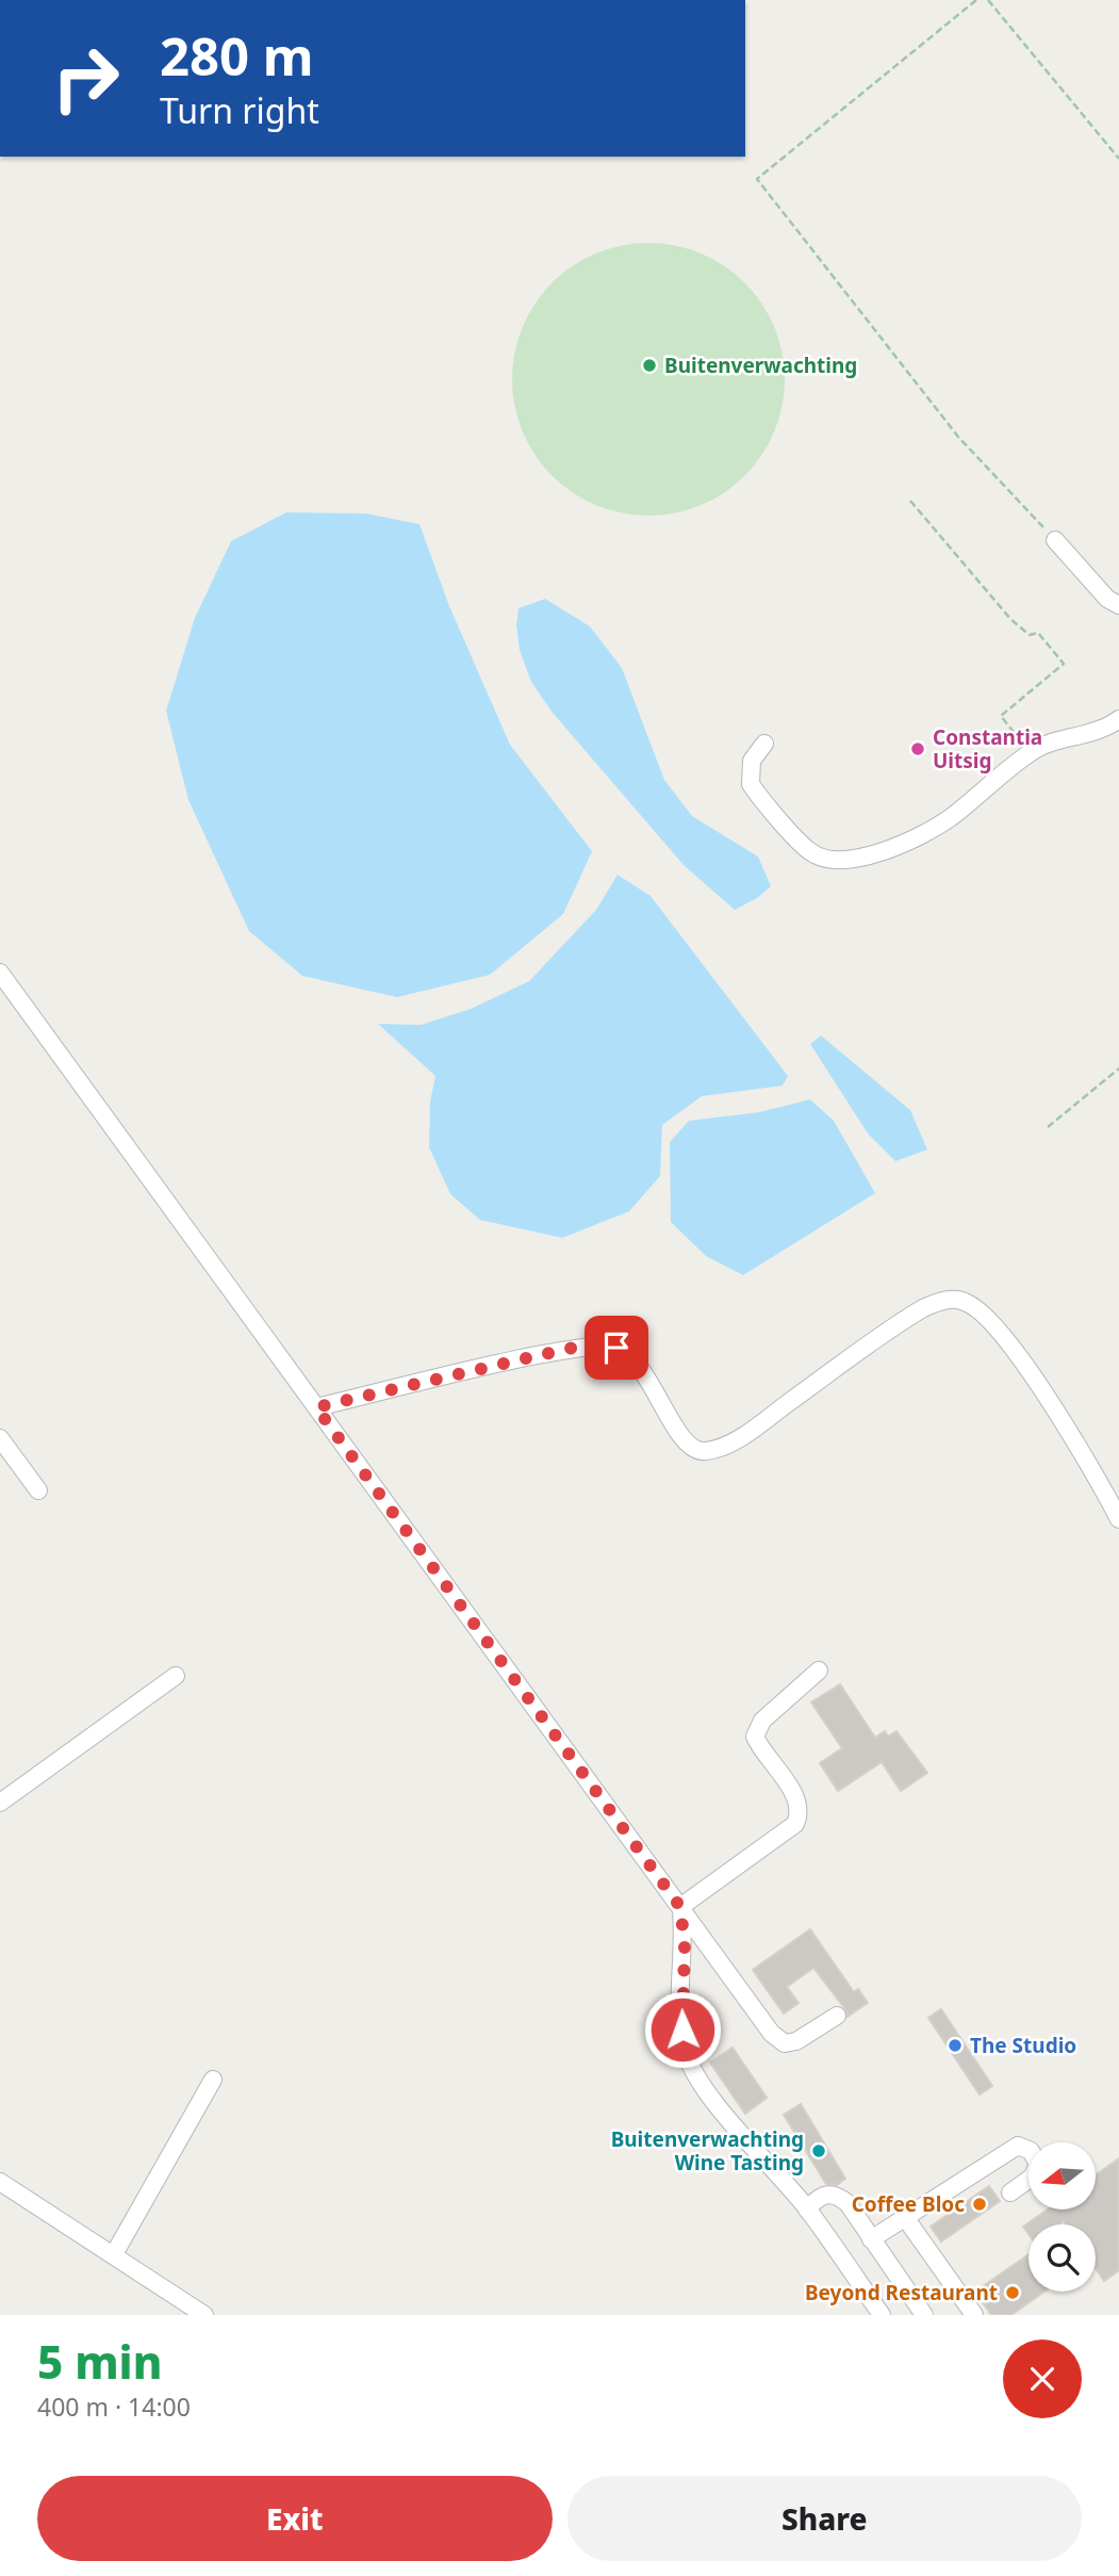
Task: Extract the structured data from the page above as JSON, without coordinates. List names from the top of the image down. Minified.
{"places":["Buitenverwachting","Constantia Uitsig","The Studio","Buitenverwachting Wine Tasting","Coffee Bloc","Beyond Restaurant"],"north":"left","page":{"turn":["280 m","Turn right"],"heading":["5 min","400 m · 14:00"],"buttons":["Exit","Share"]}}
